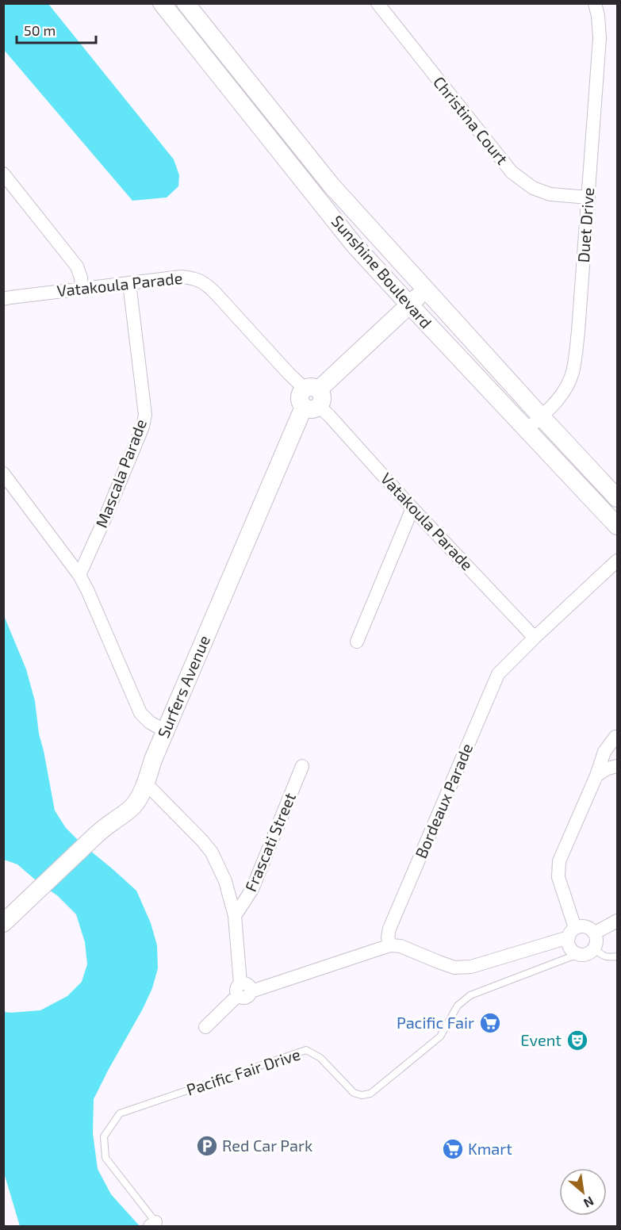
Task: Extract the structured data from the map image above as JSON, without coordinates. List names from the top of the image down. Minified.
{"streets":{"main road":["Sunshine Boulevard","Surfers Avenue"],"street":["Christina Court","Duet Drive","Vatakoula Parade","Mascala Parade","Bordeaux Parade","Frascati Street"],"lane":["Pacific Fair Drive"]},"crossings":[["Christina Court","Duet Drive"],["Duet Drive","Sunshine Boulevard"],["Sunshine Boulevard","Surfers Avenue"],["Vatakoula Parade","Mascala Parade"],["Vatakoula Parade","Surfers Avenue"],["Vatakoula Parade","Bordeaux Parade"]],"places":{"supermarket":["Pacific Fair","Kmart"],"theatre":["Event"],"parking":["Red Car Park"]},"scale_bar":"50 m","north":"bottom right"}
